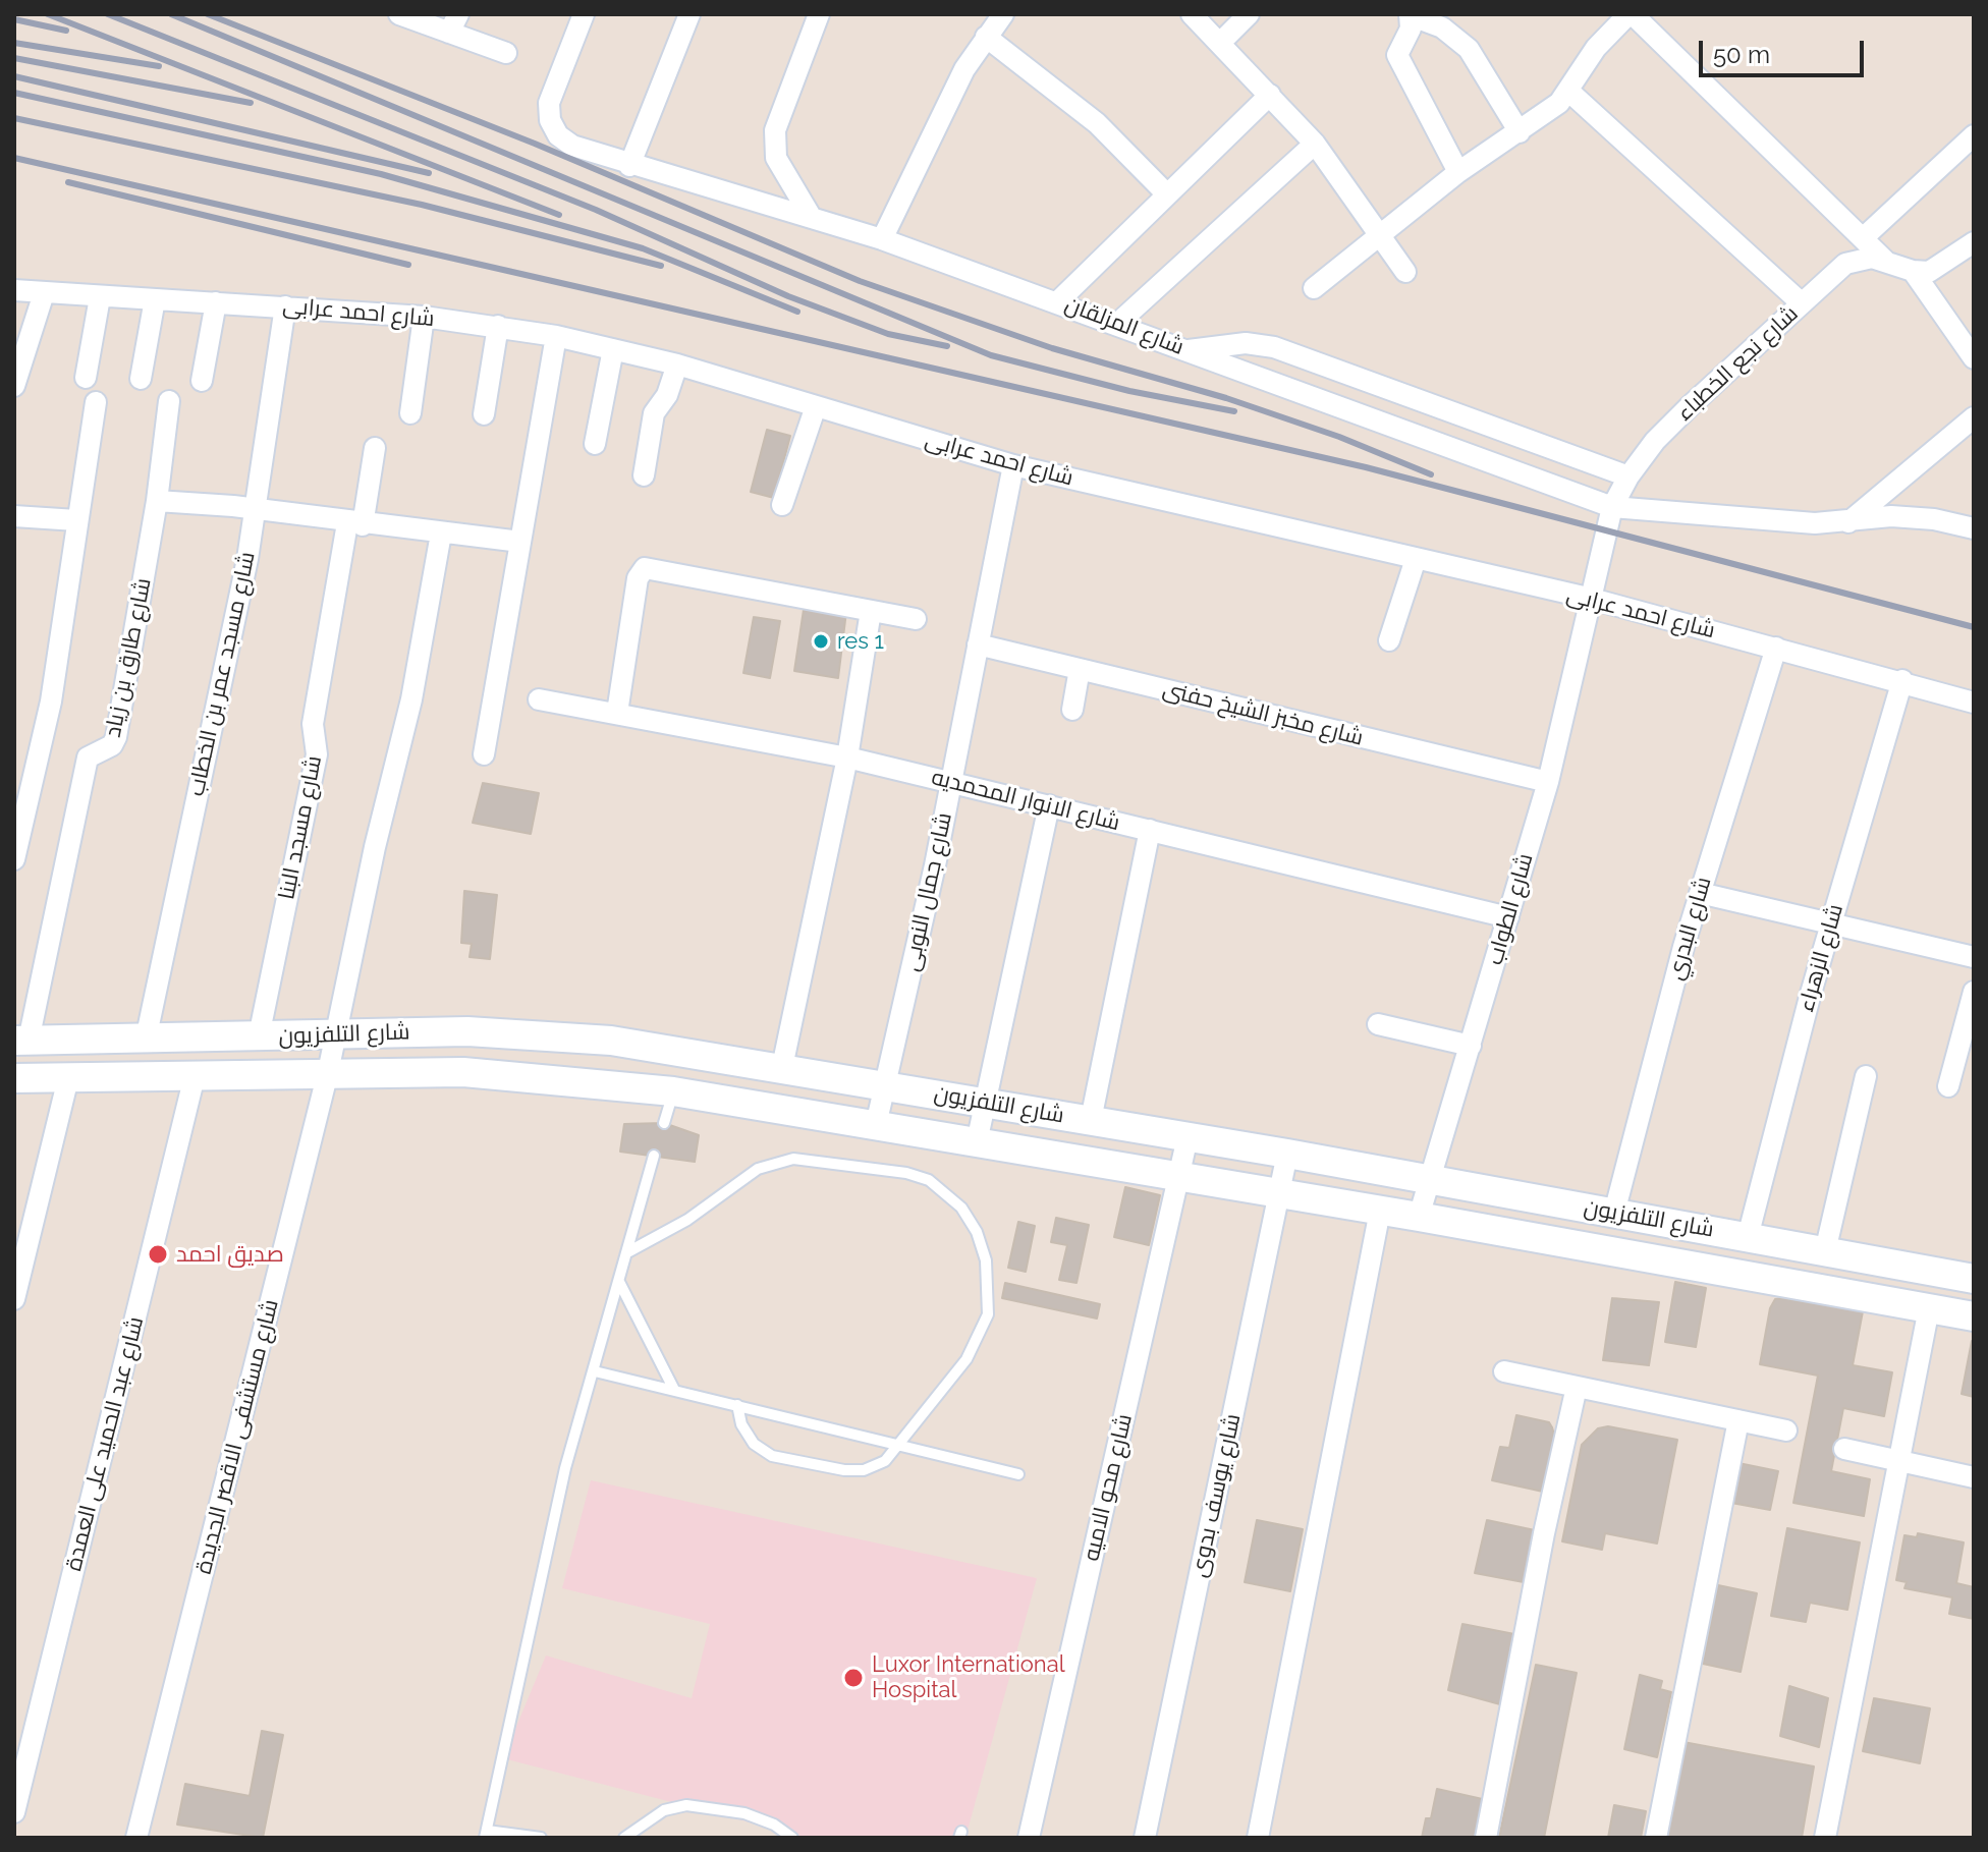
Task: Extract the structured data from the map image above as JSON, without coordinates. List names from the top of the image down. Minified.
{"streets":{"main road":["شارع التلفزيون"],"street":["شارع احمد عرابى","شارع المزلقان","شارع نجع الخطباء","شارع طارق بن زياد","شارع مسجد عمر بن الخطاب","شارع مخبز الشيخ حفنى","شارع الانوار المحمديه","شارع مسجد البنا","شارع جمال النوبى","شارع الطواب","شارع البدري","شارع الزهراء","شارع مستشفى الاقصر الجديدة","شارع عبد الحميد على العمدة","شارع محو الاميه","شارع يوسف بدوى"]},"crossings":[["شارع احمد عرابى","شارع نجع الخطباء"],["شارع احمد عرابى","شارع مسجد عمر بن الخطاب"],["شارع احمد عرابى","شارع جمال النوبى"],["شارع احمد عرابى","شارع الطواب"],["شارع احمد عرابى","شارع البدري"],["شارع احمد عرابى","شارع الزهراء"],["شارع المزلقان","شارع نجع الخطباء"],["شارع نجع الخطباء","شارع الطواب"],["شارع طارق بن زياد","شارع التلفزيون"],["شارع مسجد عمر بن الخطاب","شارع التلفزيون"],["شارع مخبز الشيخ حفنى","شارع جمال النوبى"],["شارع مخبز الشيخ حفنى","شارع الطواب"],["شارع الانوار المحمديه","شارع جمال النوبى"],["شارع الانوار المحمديه","شارع الطواب"],["شارع مسجد البنا","شارع التلفزيون"],["شارع جمال النوبى","شارع التلفزيون"],["شارع الطواب","شارع التلفزيون"],["شارع البدري","شارع التلفزيون"],["شارع الزهراء","شارع التلفزيون"],["شارع التلفزيون","شارع مستشفى الاقصر الجديدة"],["شارع التلفزيون","شارع عبد الحميد على العمدة"],["شارع التلفزيون","شارع محو الاميه"],["شارع التلفزيون","شارع يوسف بدوى"]],"places":["res 1","صديق احمد","Luxor International Hospital"],"scale_bar":"50 m"}
